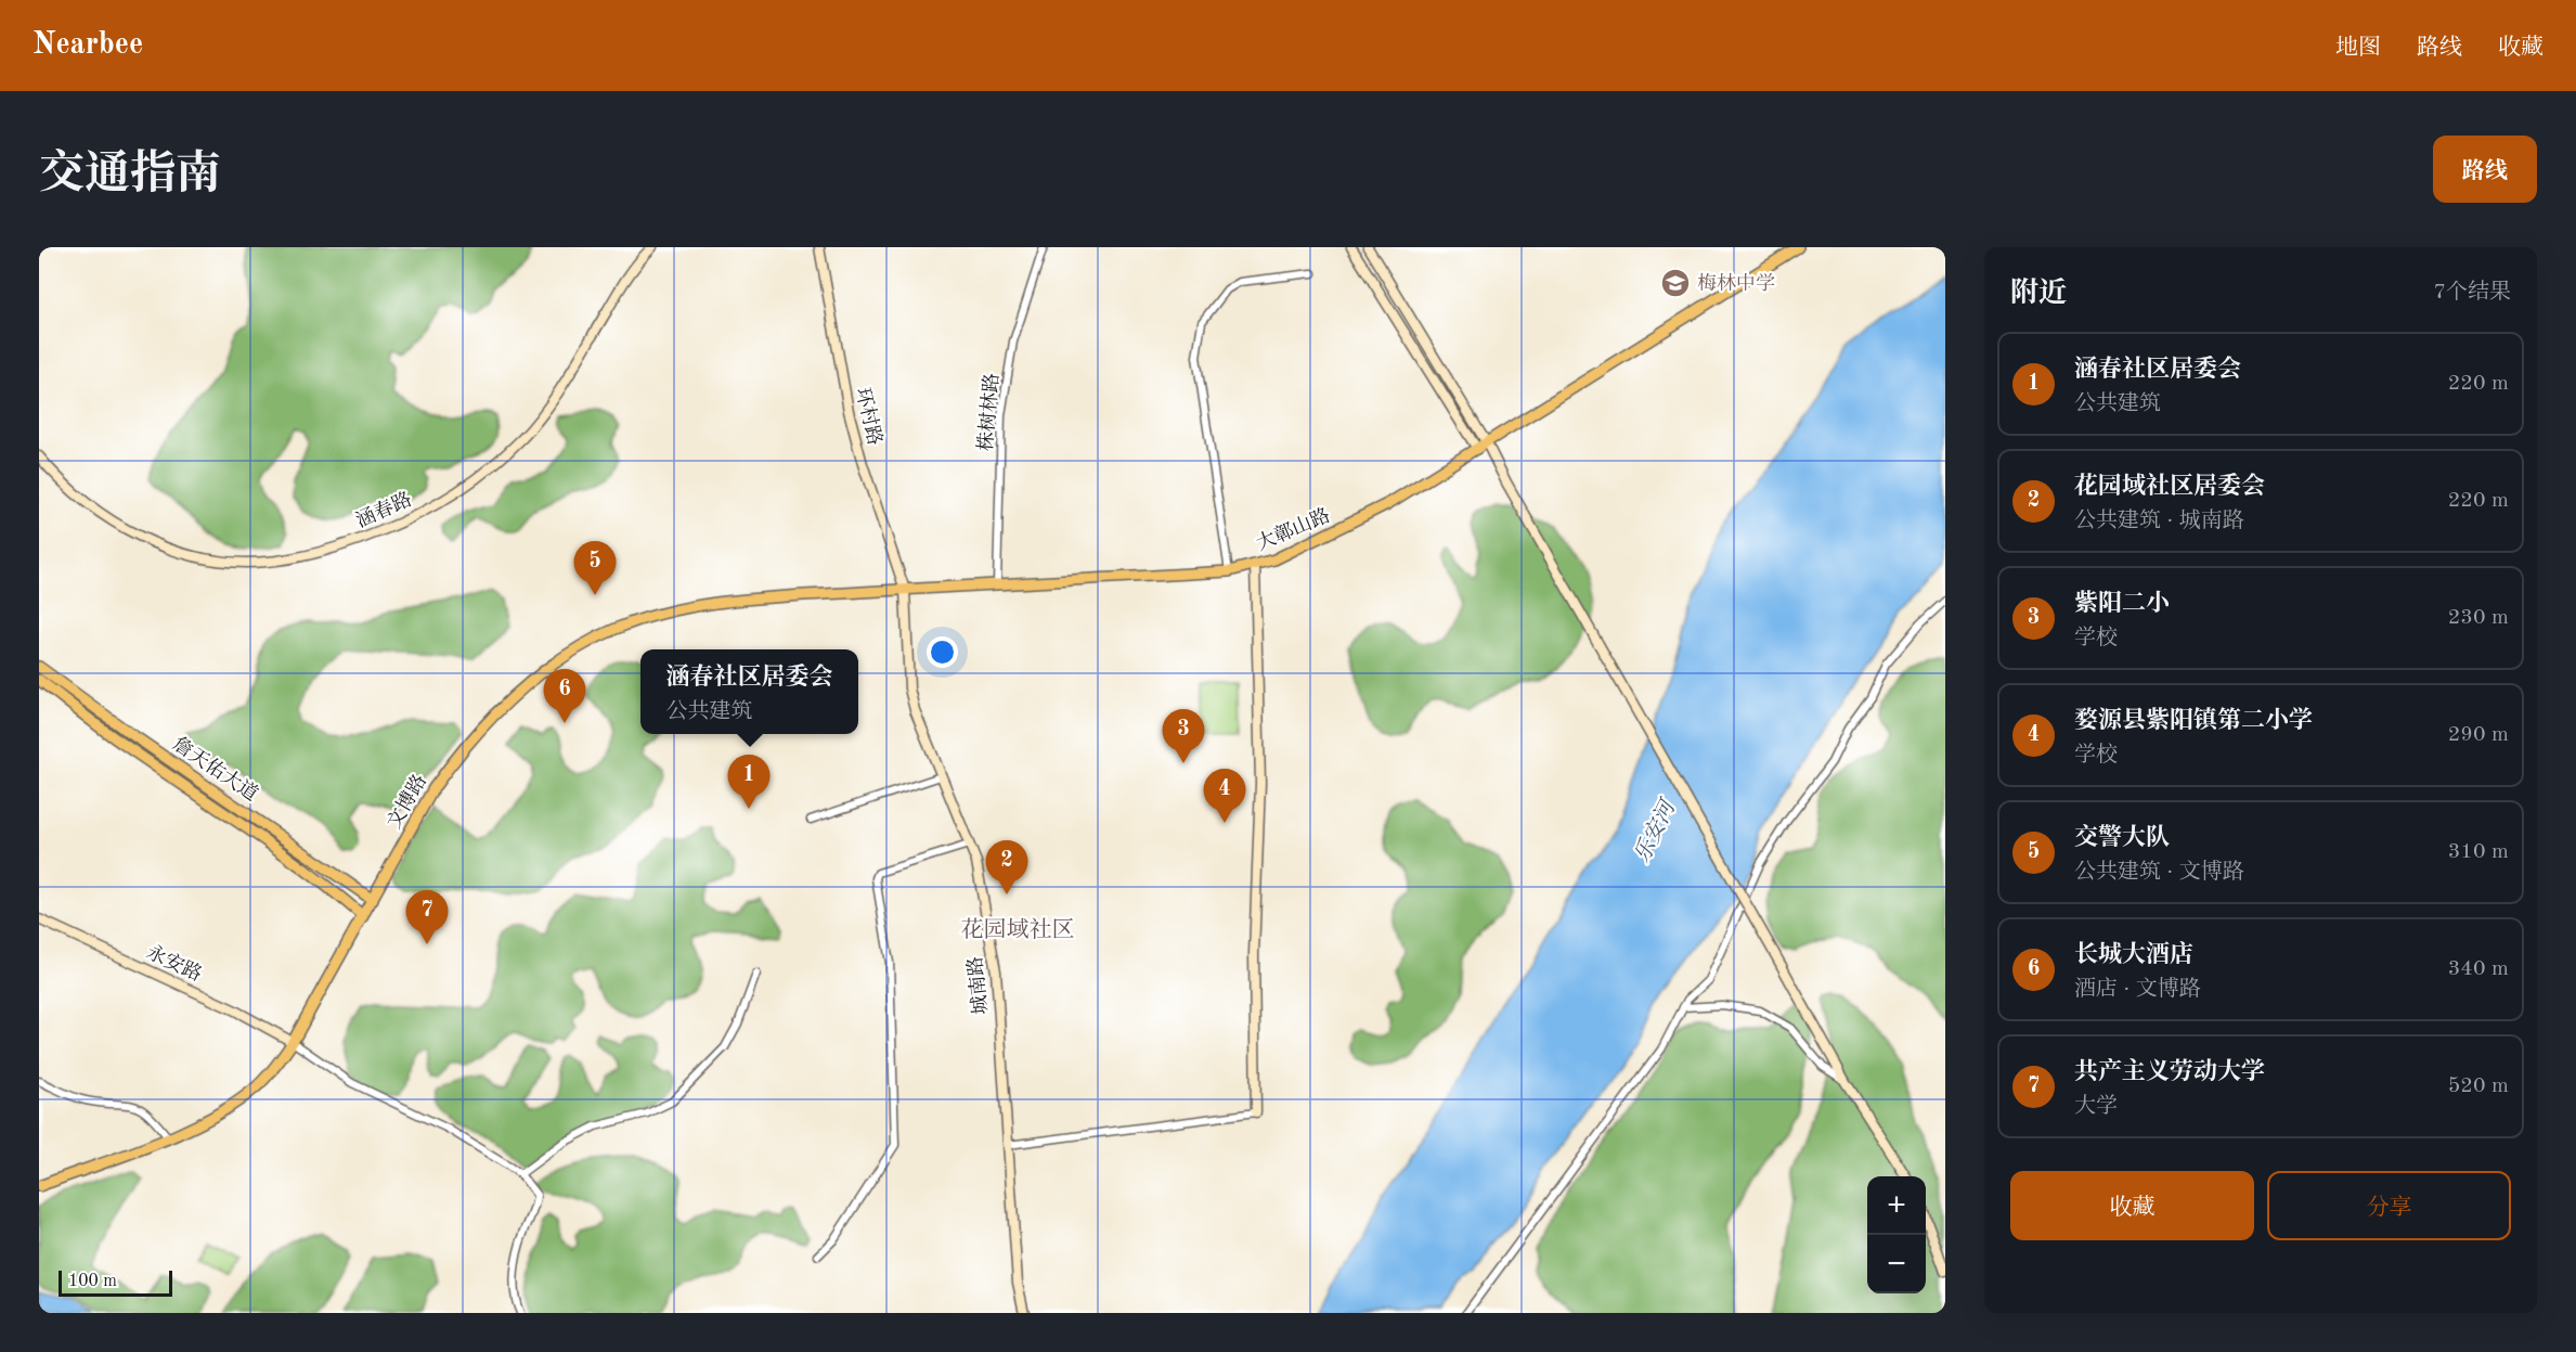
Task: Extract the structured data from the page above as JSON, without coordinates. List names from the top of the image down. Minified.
{"streets":{"main road":["大鄣山路","詹天佑大道","文博路"],"street":["株树林路","环村路","涵春路","永安路","城南路"]},"crossings":[["株树林路","大鄣山路"],["环村路","大鄣山路"],["环村路","文博路"],["环村路","城南路"],["大鄣山路","文博路"],["大鄣山路","城南路"],["詹天佑大道","文博路"],["文博路","永安路"],["文博路","城南路"]],"districts":["花园域社区"],"water":["乐安河"],"places":{"school or university":["梅林中学"]},"scale_bar":"100 m","page":{"header":"Nearbee","nav":["地图","路线","收藏"],"title":"交通指南","buttons":["路线",["收藏","分享"]],"heading":["附近","7个结果"],"list":[{"mark":"1","name":"涵春社区居委会","note":"公共建筑","value":"220 m"},{"mark":"2","name":"花园域社区居委会","note":"公共建筑 · 城南路","value":"220 m"},{"mark":"3","name":"紫阳二小","note":"学校","value":"230 m"},{"mark":"4","name":"婺源县紫阳镇第二小学","note":"学校","value":"290 m"},{"mark":"5","name":"交警大队","note":"公共建筑 · 文博路","value":"310 m"},{"mark":"6","name":"长城大酒店","note":"酒店 · 文博路","value":"340 m"},{"mark":"7","name":"共产主义劳动大学","note":"大学","value":"520 m"}],"pins":["5","6","3","1","4","2","7"],"popup":["涵春社区居委会","公共建筑"],"map_buttons":["+","−"],"scale":"100 m"}}
